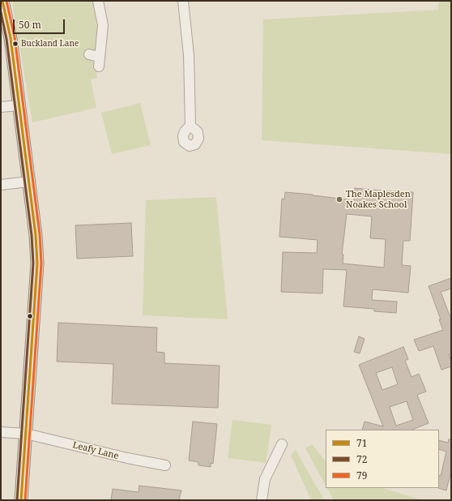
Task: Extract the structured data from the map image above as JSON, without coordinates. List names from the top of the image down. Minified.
{"streets":{"street":["Leafy Lane"]},"places":["Buckland Lane","The Maplesden Noakes School"],"lines":["transit line 71","transit line 79","transit line 72"],"legend":["71","72","79"],"scale_bar":"50 m"}
